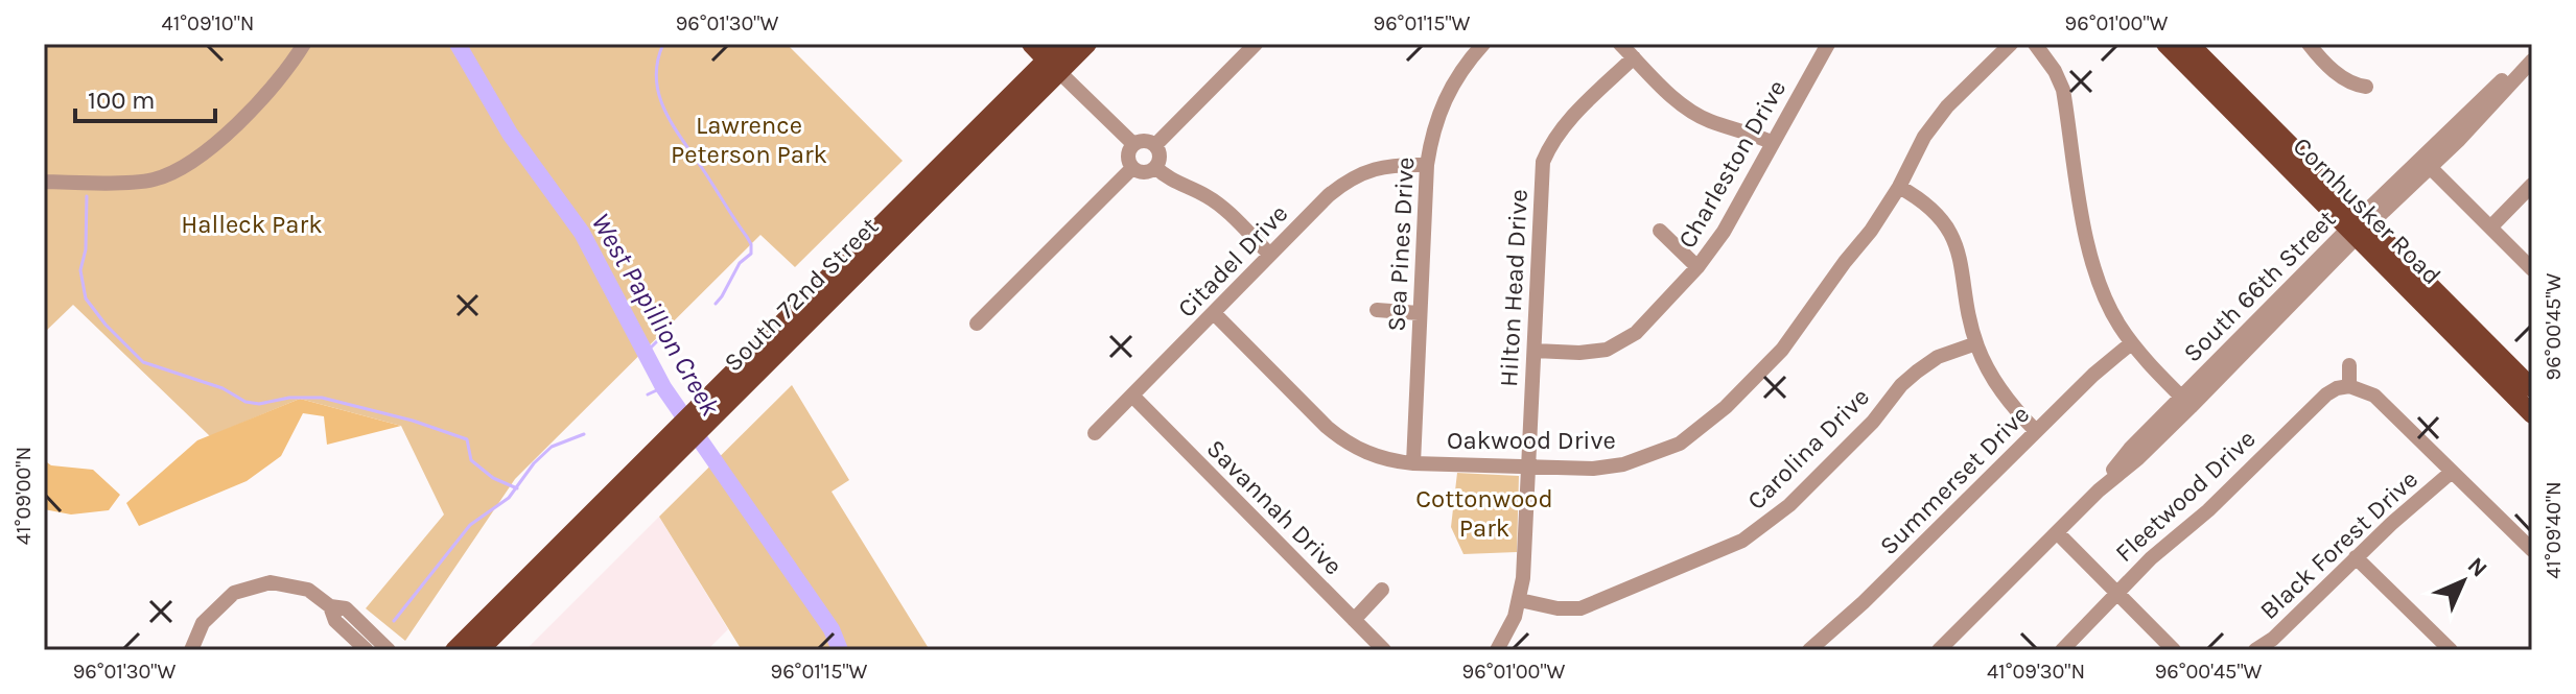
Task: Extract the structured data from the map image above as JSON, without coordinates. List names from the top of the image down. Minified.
{"streets":{"main road":["Cornhusker Road","South 72nd Street"],"street":["Charleston Drive","Sea Pines Drive","Citadel Drive","South 66th Street","Hilton Head Drive","Oakwood Drive","Carolina Drive","Summerset Drive","Fleetwood Drive","Savannah Drive","Black Forest Drive"]},"crossings":[["Charleston Drive","Hilton Head Drive"],["Cornhusker Road","South 66th Street"],["Sea Pines Drive","Citadel Drive"],["Sea Pines Drive","Oakwood Drive"],["Citadel Drive","Oakwood Drive"],["Citadel Drive","Savannah Drive"],["Hilton Head Drive","Oakwood Drive"],["Hilton Head Drive","Carolina Drive"]],"water":["West Papillion Creek"],"parks":["Lawrence Peterson Park","Halleck Park","Cottonwood Park"],"scale_bar":"100 m","north":"top right","coordinates":["41°09'10\"N","96°01'30\"W","96°01'15\"W","96°01'00\"W","96°00'45\"W","41°09'00\"N","41°09'40\"N","41°09'30\"N"]}
